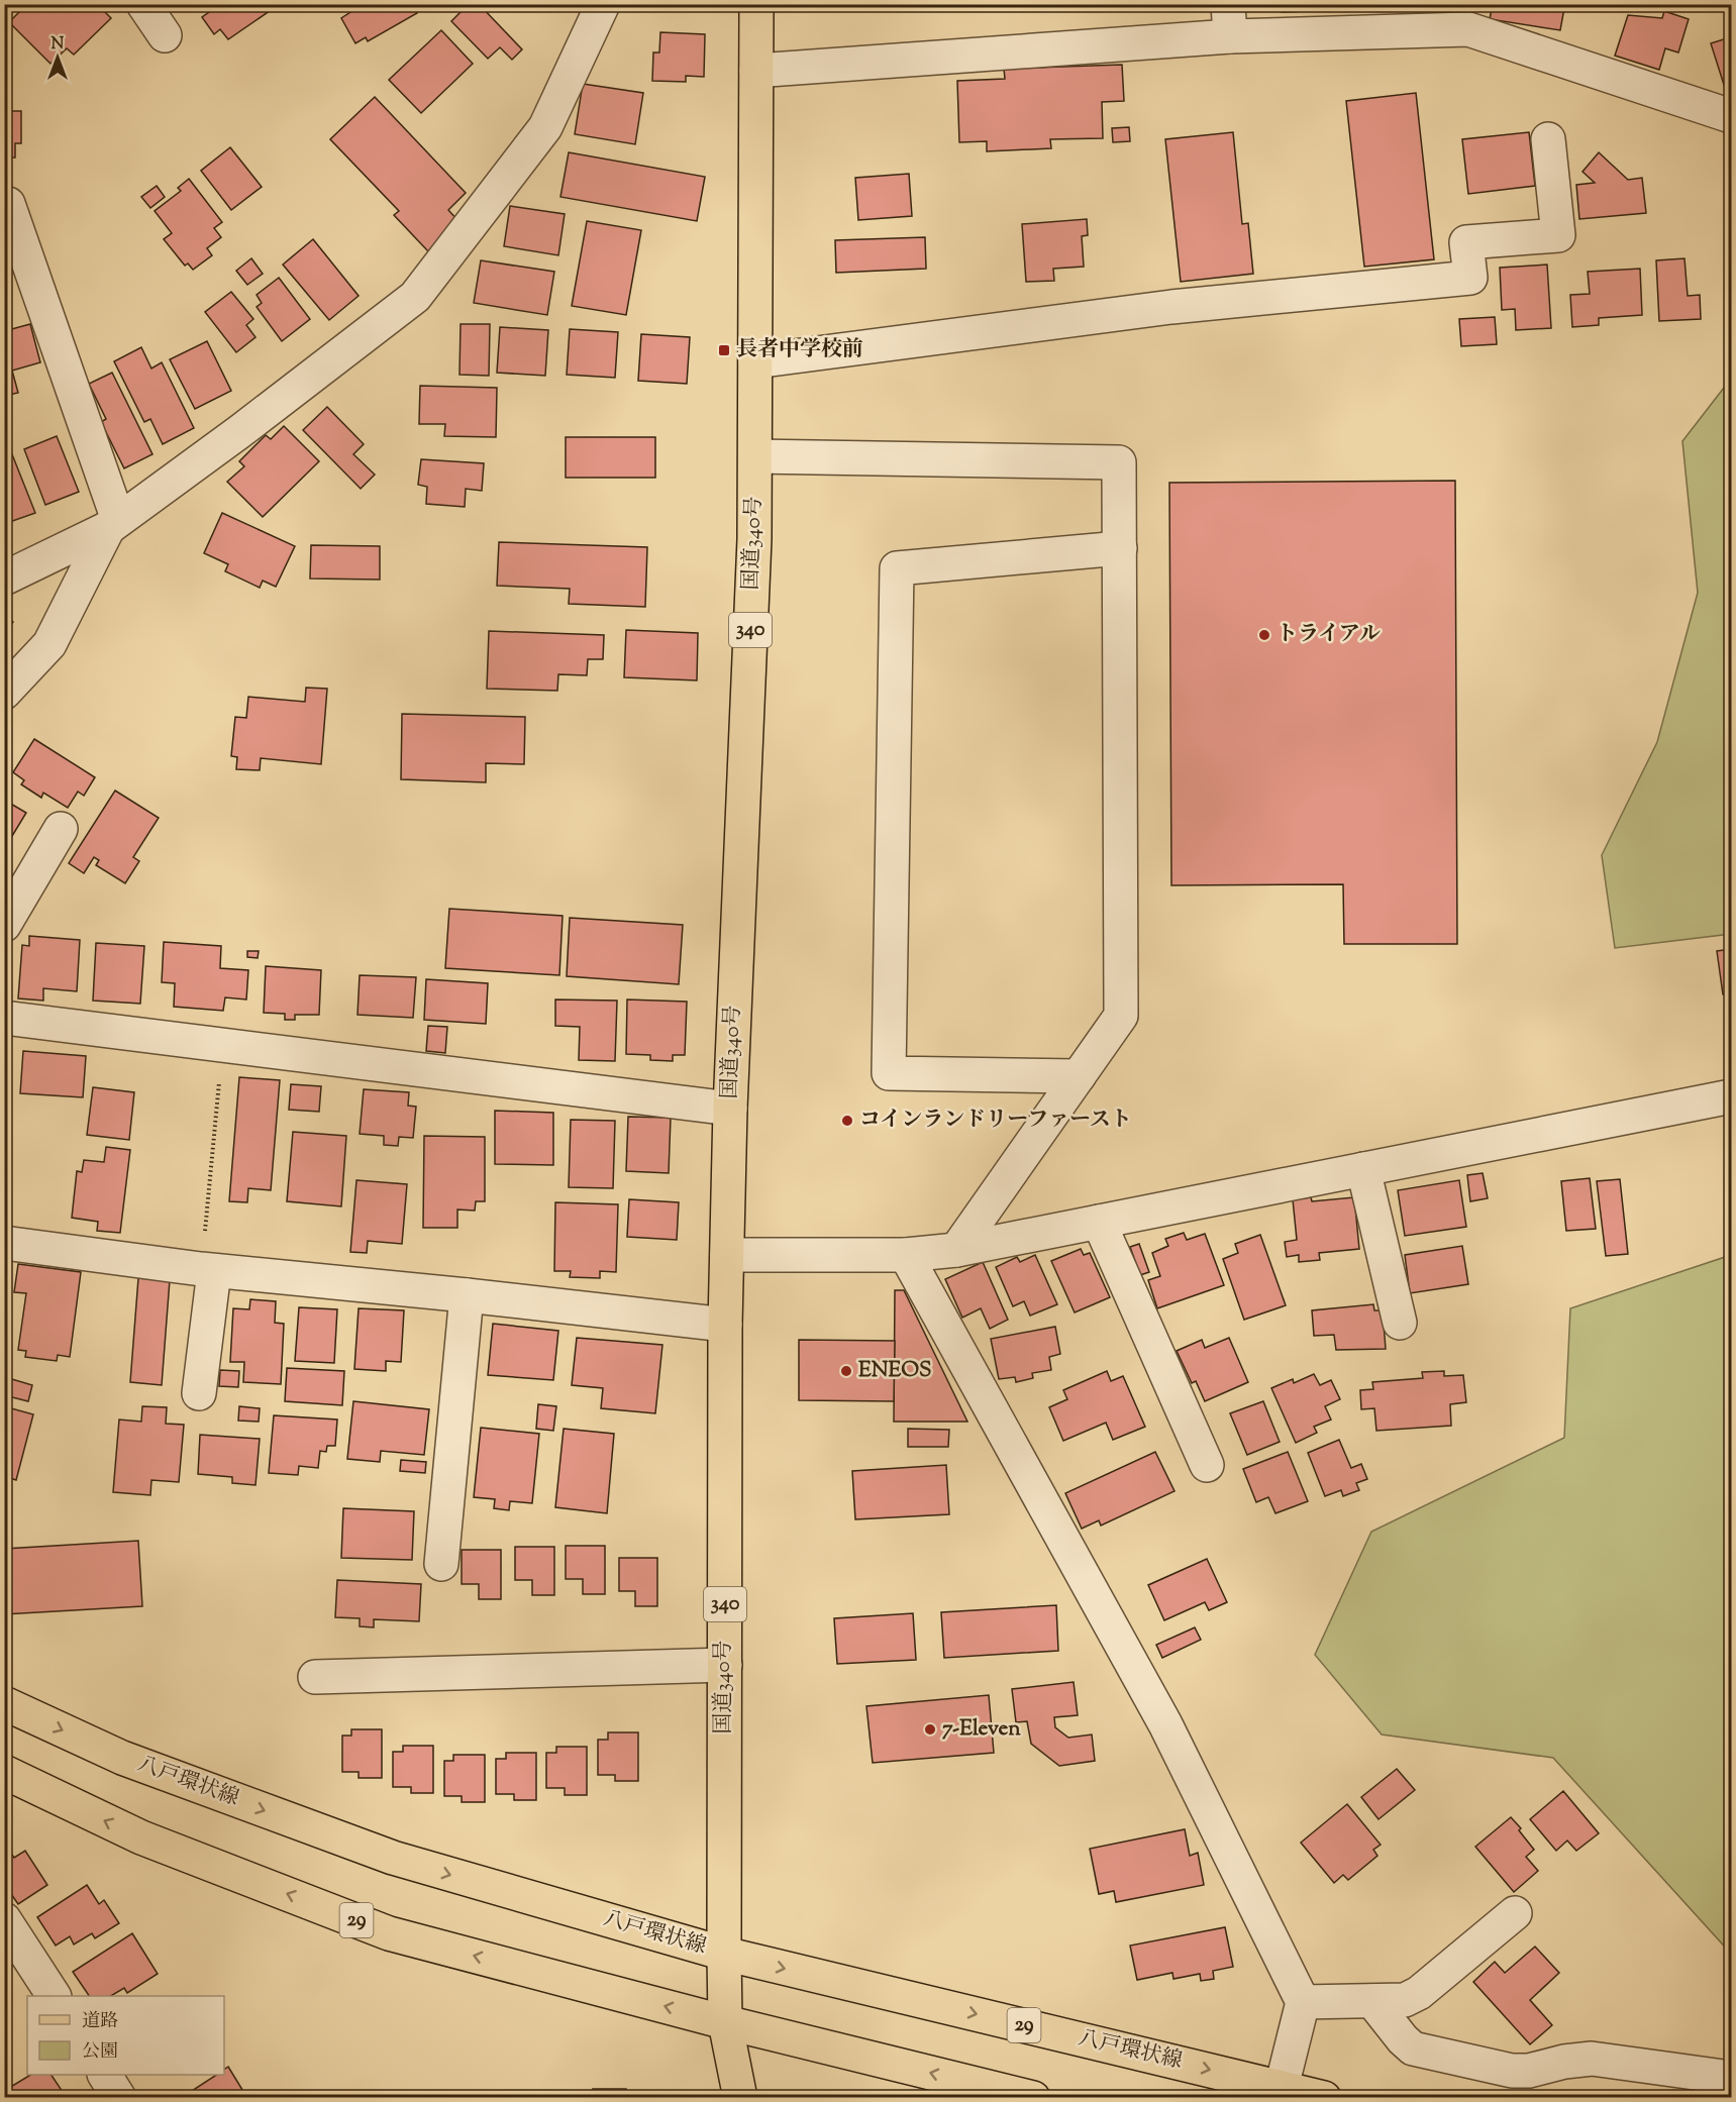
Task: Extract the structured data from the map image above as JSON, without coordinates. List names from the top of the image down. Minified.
{"streets":{"main road":["国道340号","340","八戸環状線","29"]},"crossings":[["国道340号","八戸環状線"],["国道340号","29"]],"places":{"transit":["長者中学校前"],"other":["トライアル","コインランドリーファースト","ENEOS","7-Eleven"]},"legend":["道路","公園"],"north":"top"}
